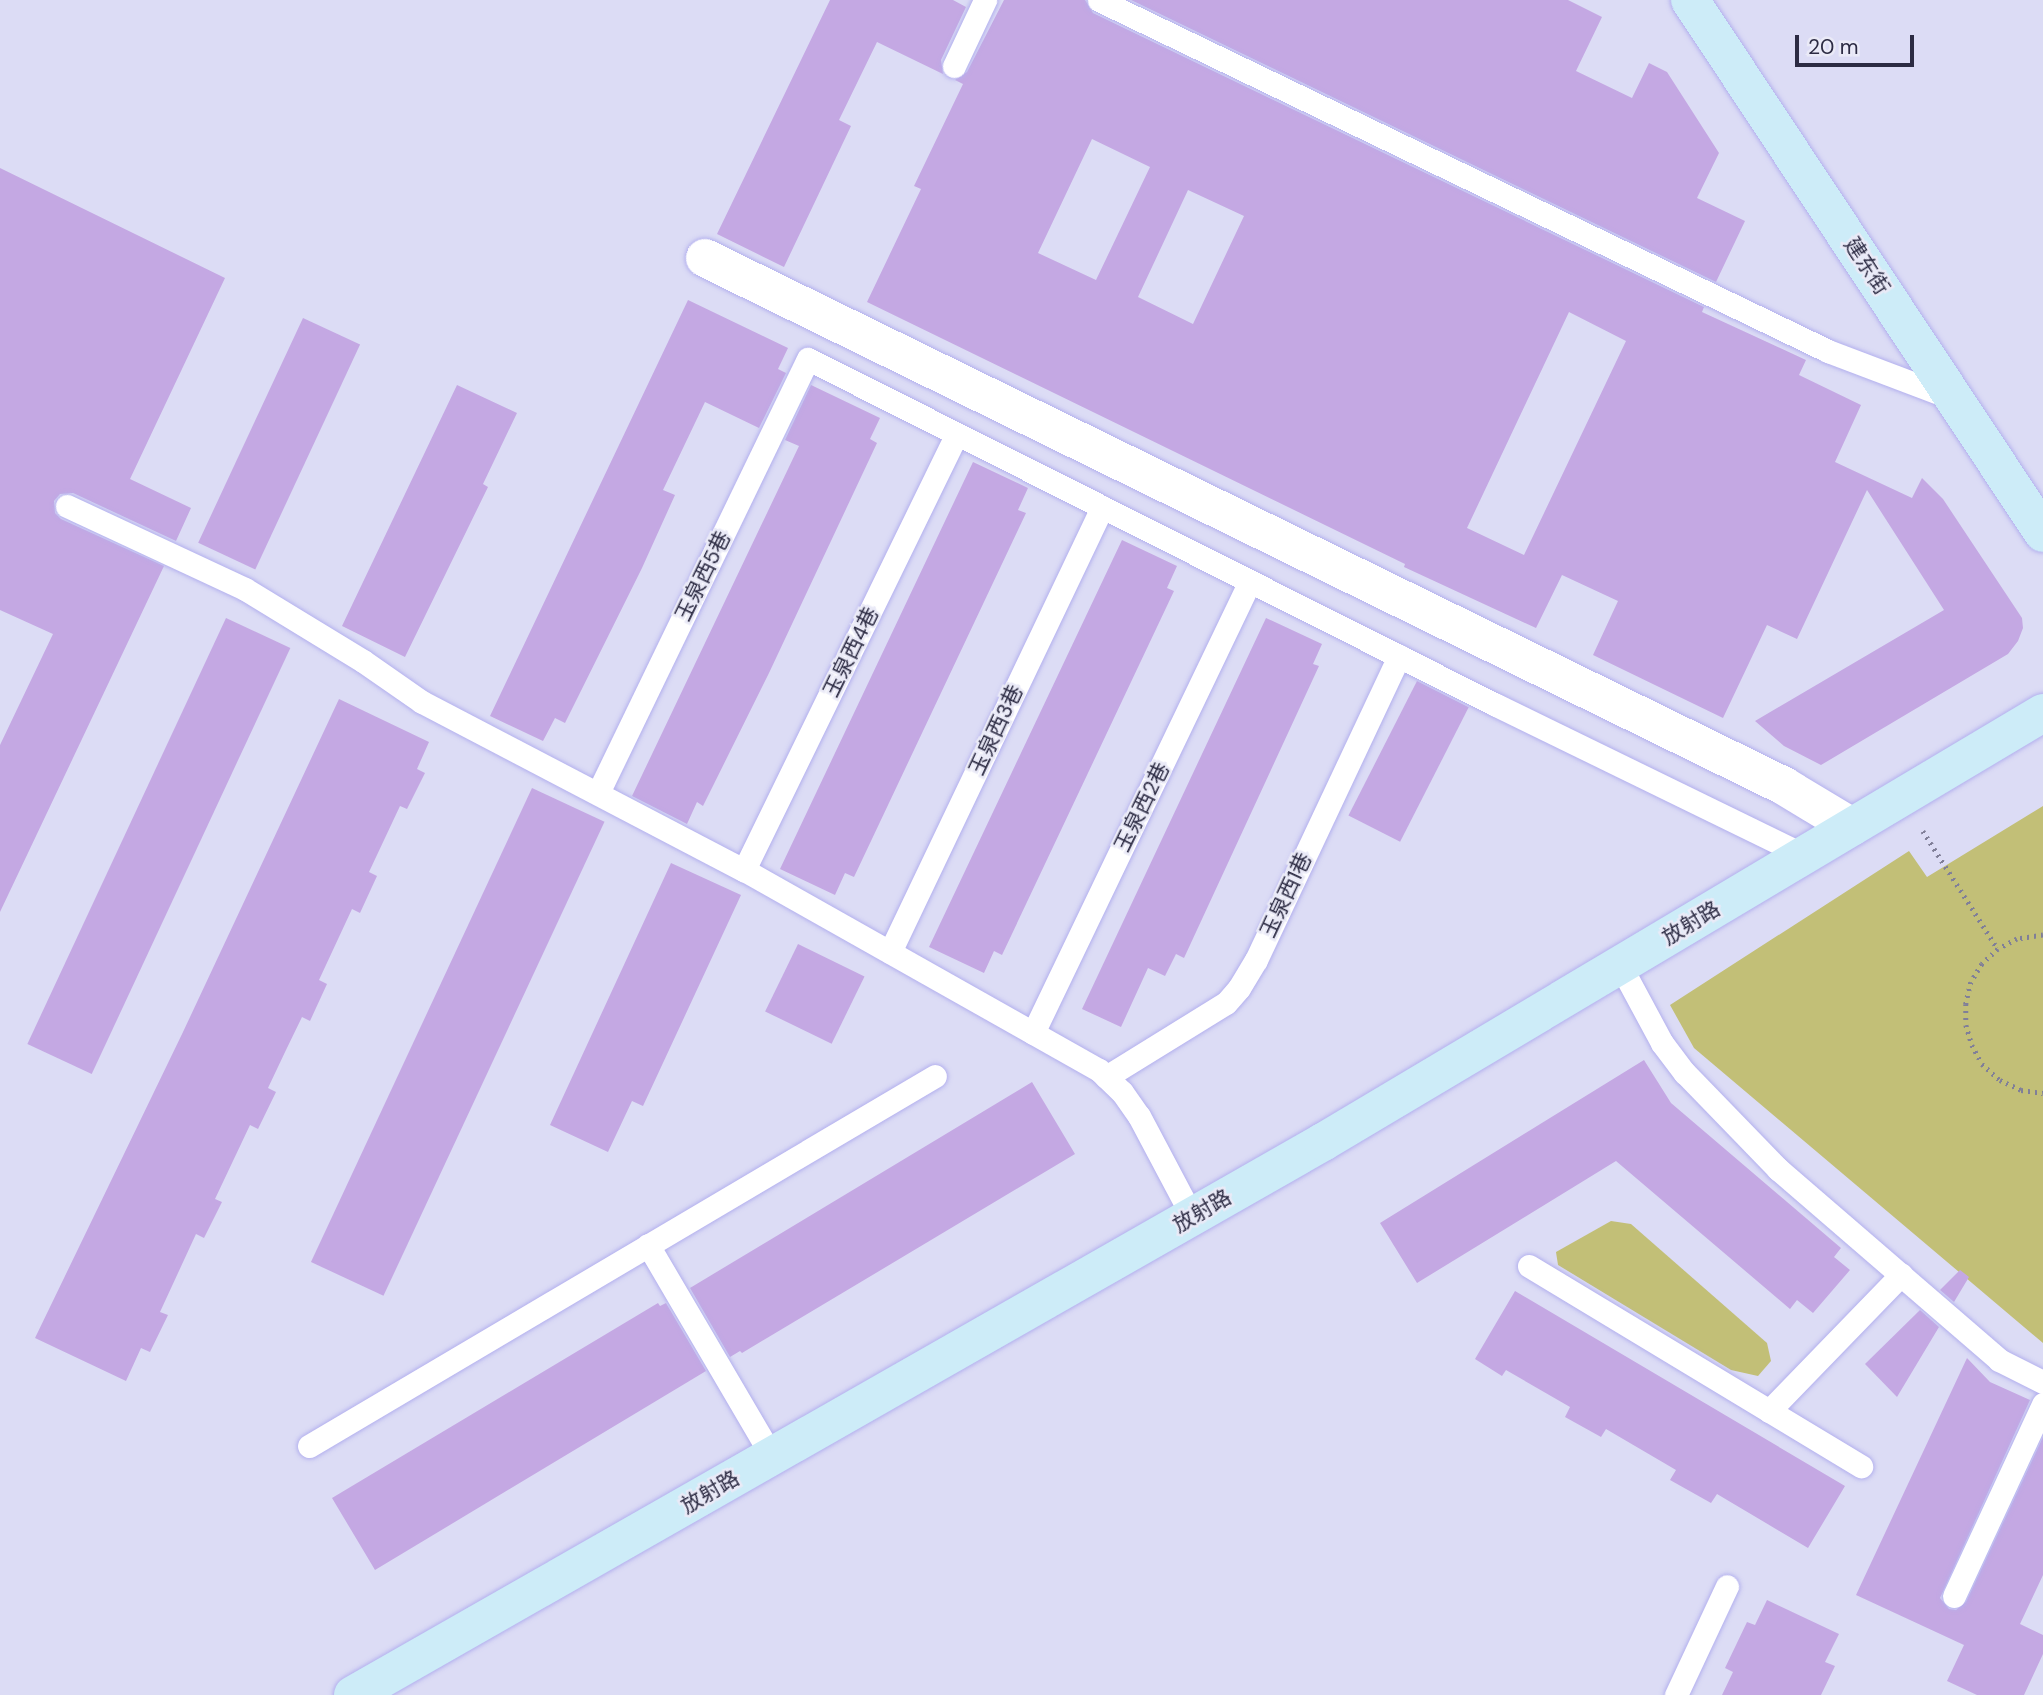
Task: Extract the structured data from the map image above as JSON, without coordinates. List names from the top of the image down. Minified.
{"streets":{"street":["建东街","放射路"],"lane":["玉泉西5巷","玉泉西4巷","玉泉西3巷","玉泉西2巷","玉泉西1巷"]},"crossings":[["玉泉西5巷","玉泉西4巷"]],"scale_bar":"20 m"}
